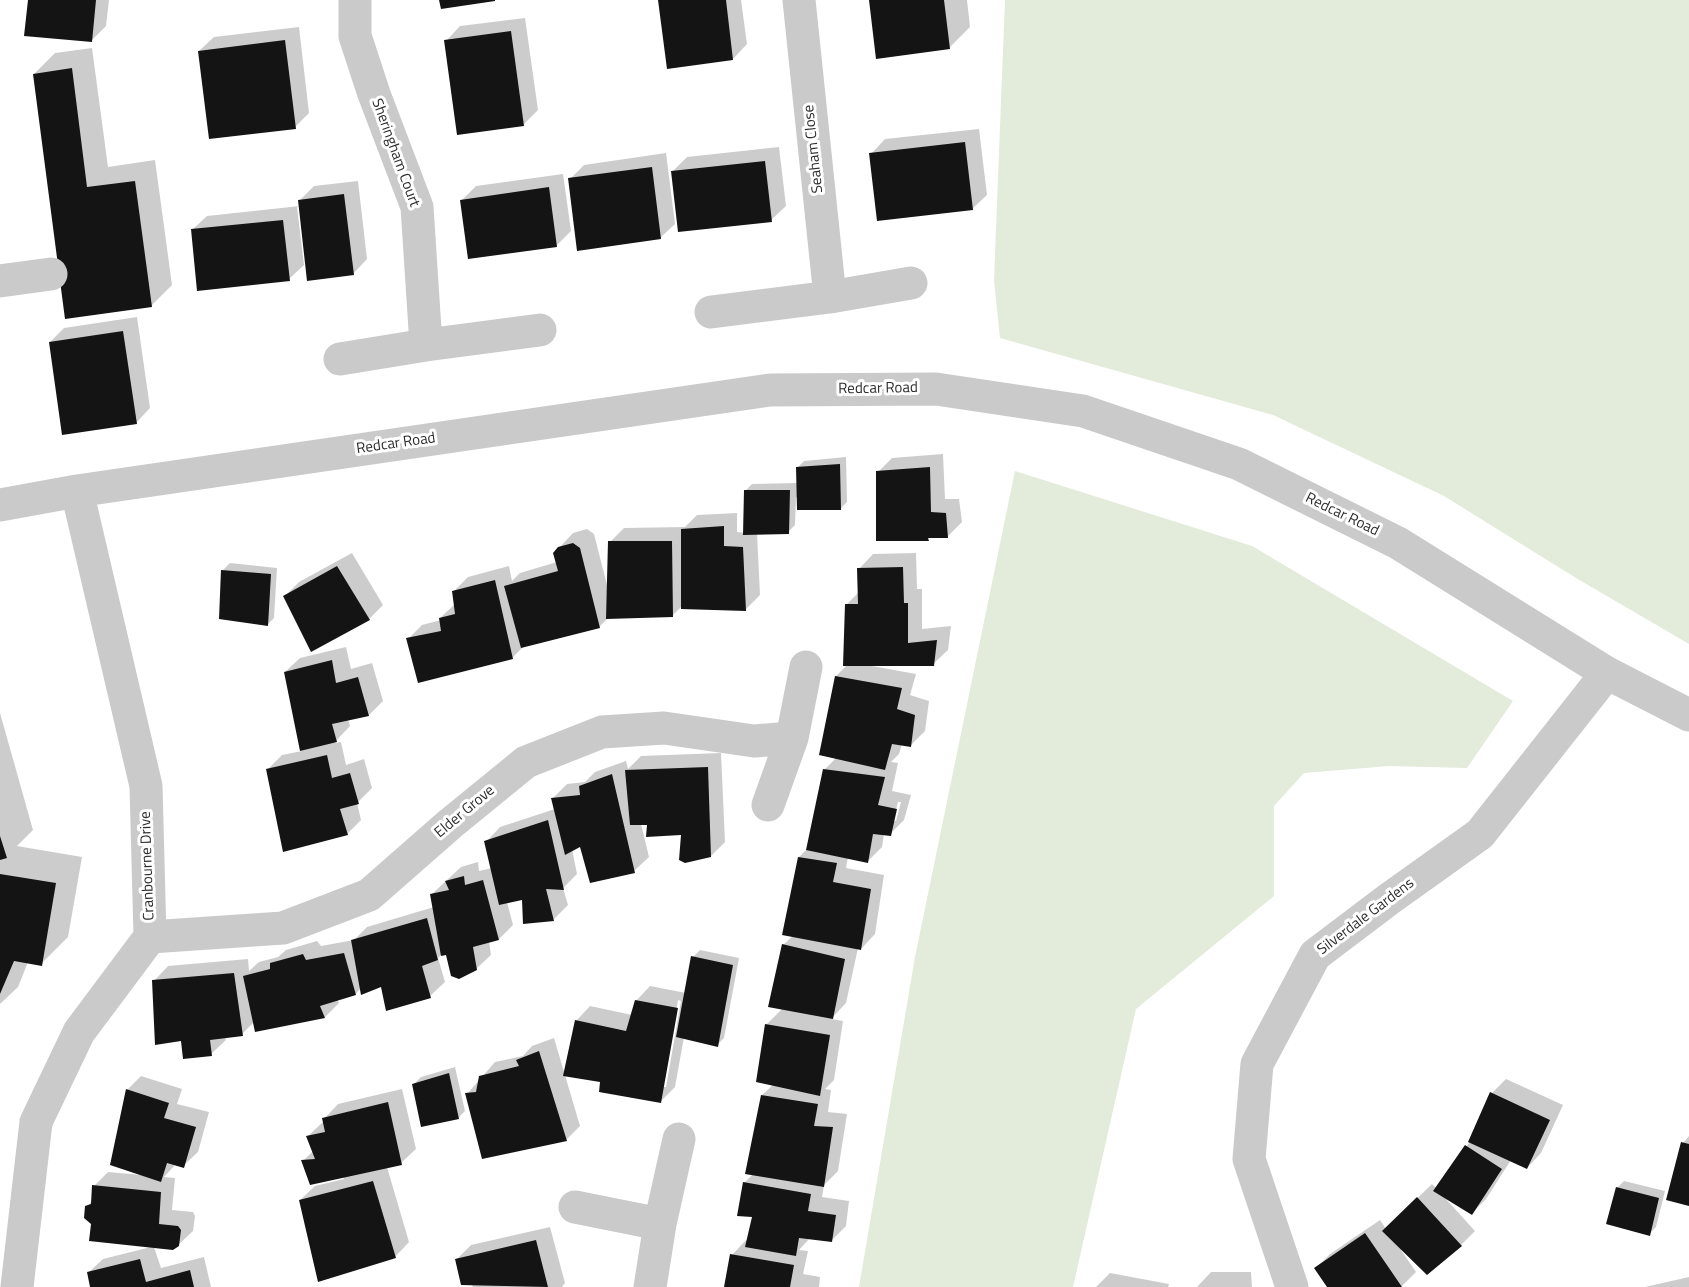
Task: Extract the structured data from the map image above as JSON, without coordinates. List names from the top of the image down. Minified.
{"streets":{"street":["Seaham Close","Sheringham Court","Redcar Road","Elder Grove","Cranbourne Drive","Silverdale Gardens"]},"crossings":[["Redcar Road","Cranbourne Drive"],["Redcar Road","Silverdale Gardens"],["Elder Grove","Cranbourne Drive"]]}
